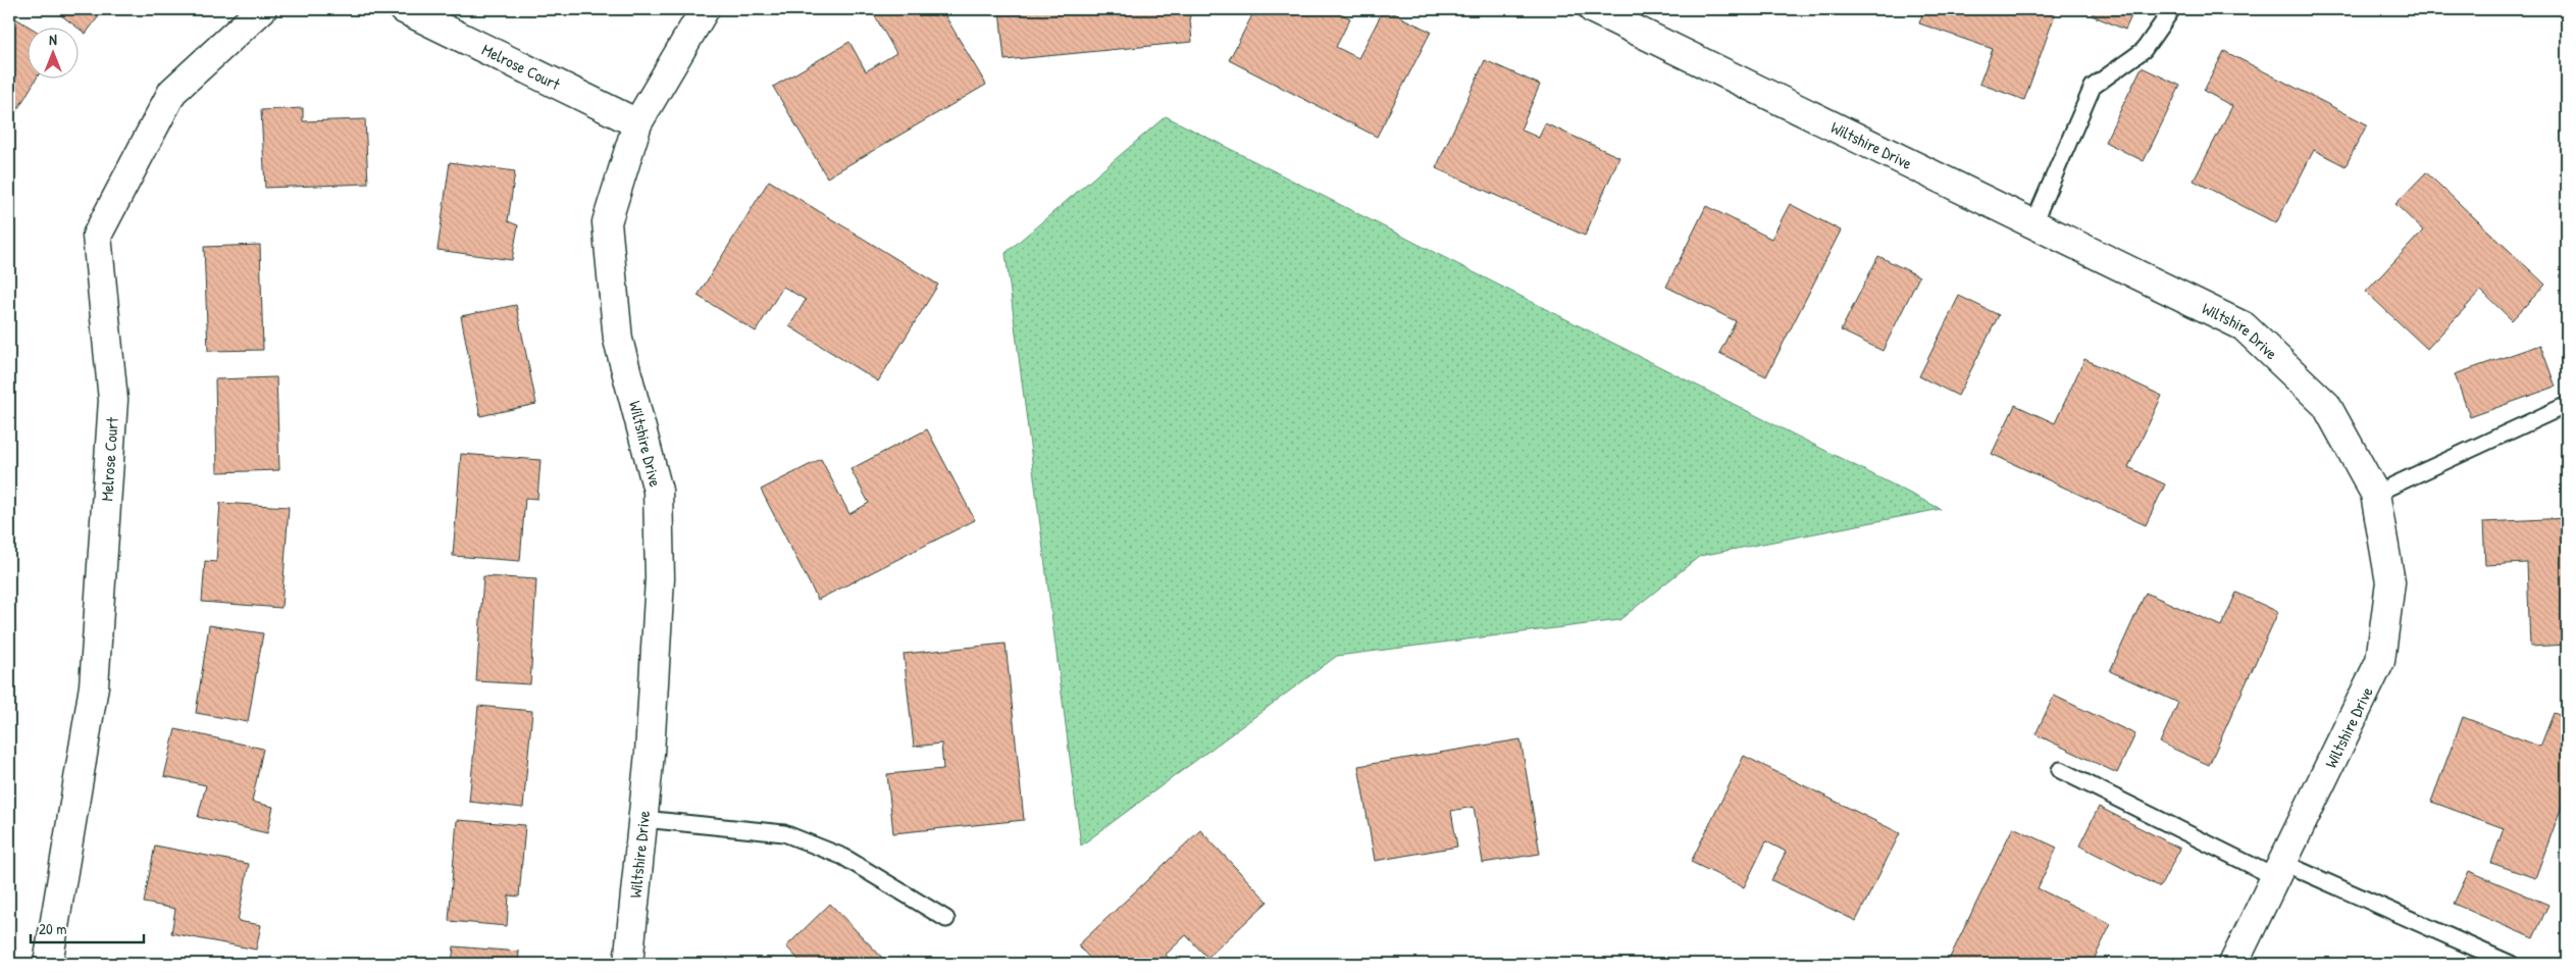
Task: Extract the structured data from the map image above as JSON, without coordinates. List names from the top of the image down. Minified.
{"streets":{"street":["Melrose Court","Wiltshire Drive"]},"crossings":[["Melrose Court","Wiltshire Drive"]],"scale_bar":"20 m","north":"top"}
